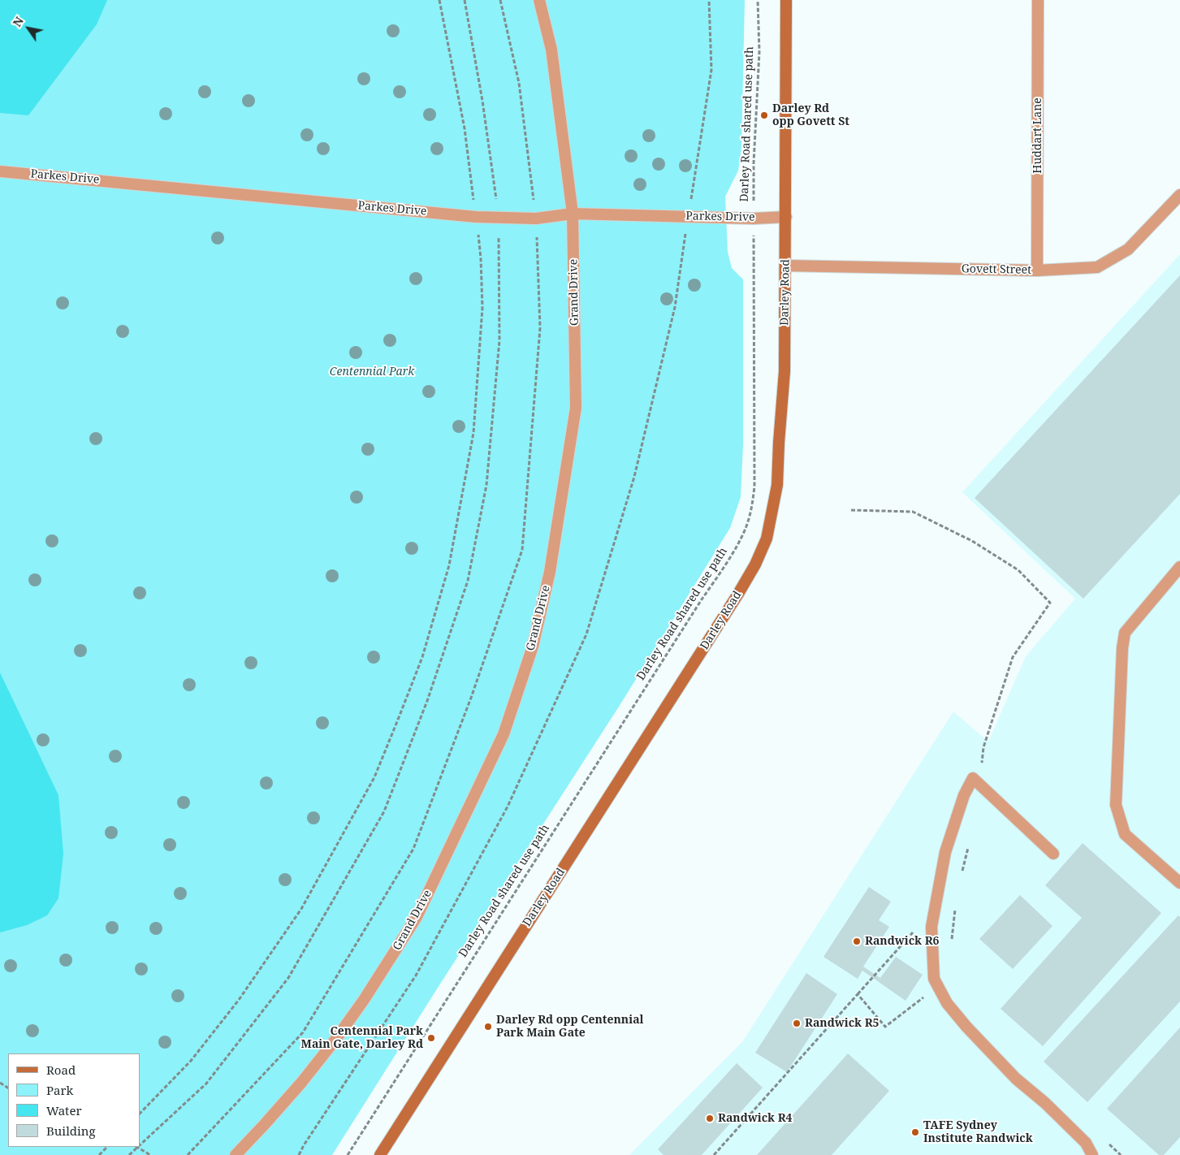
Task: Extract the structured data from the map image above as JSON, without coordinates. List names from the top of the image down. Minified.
{"streets":{"main road":["Darley Road"],"street":["Huddart Lane","Parkes Drive","Govett Street","Grand Drive"],"path":["Darley Road shared use path"]},"crossings":[["Darley Road shared use path","Parkes Drive"],["Huddart Lane","Govett Street"],["Parkes Drive","Grand Drive"],["Parkes Drive","Darley Road"],["Govett Street","Darley Road"]],"parks":["Centennial Park"],"places":["Darley Rd opp Govett St","Randwick R6","Randwick R5","Darley Rd opp Centennial Park Main Gate","Centennial Park Main Gate, Darley Rd","Randwick R4","TAFE Sydney Institute Randwick"],"legend":["Road","Park","Water","Building"],"north":"top left"}
